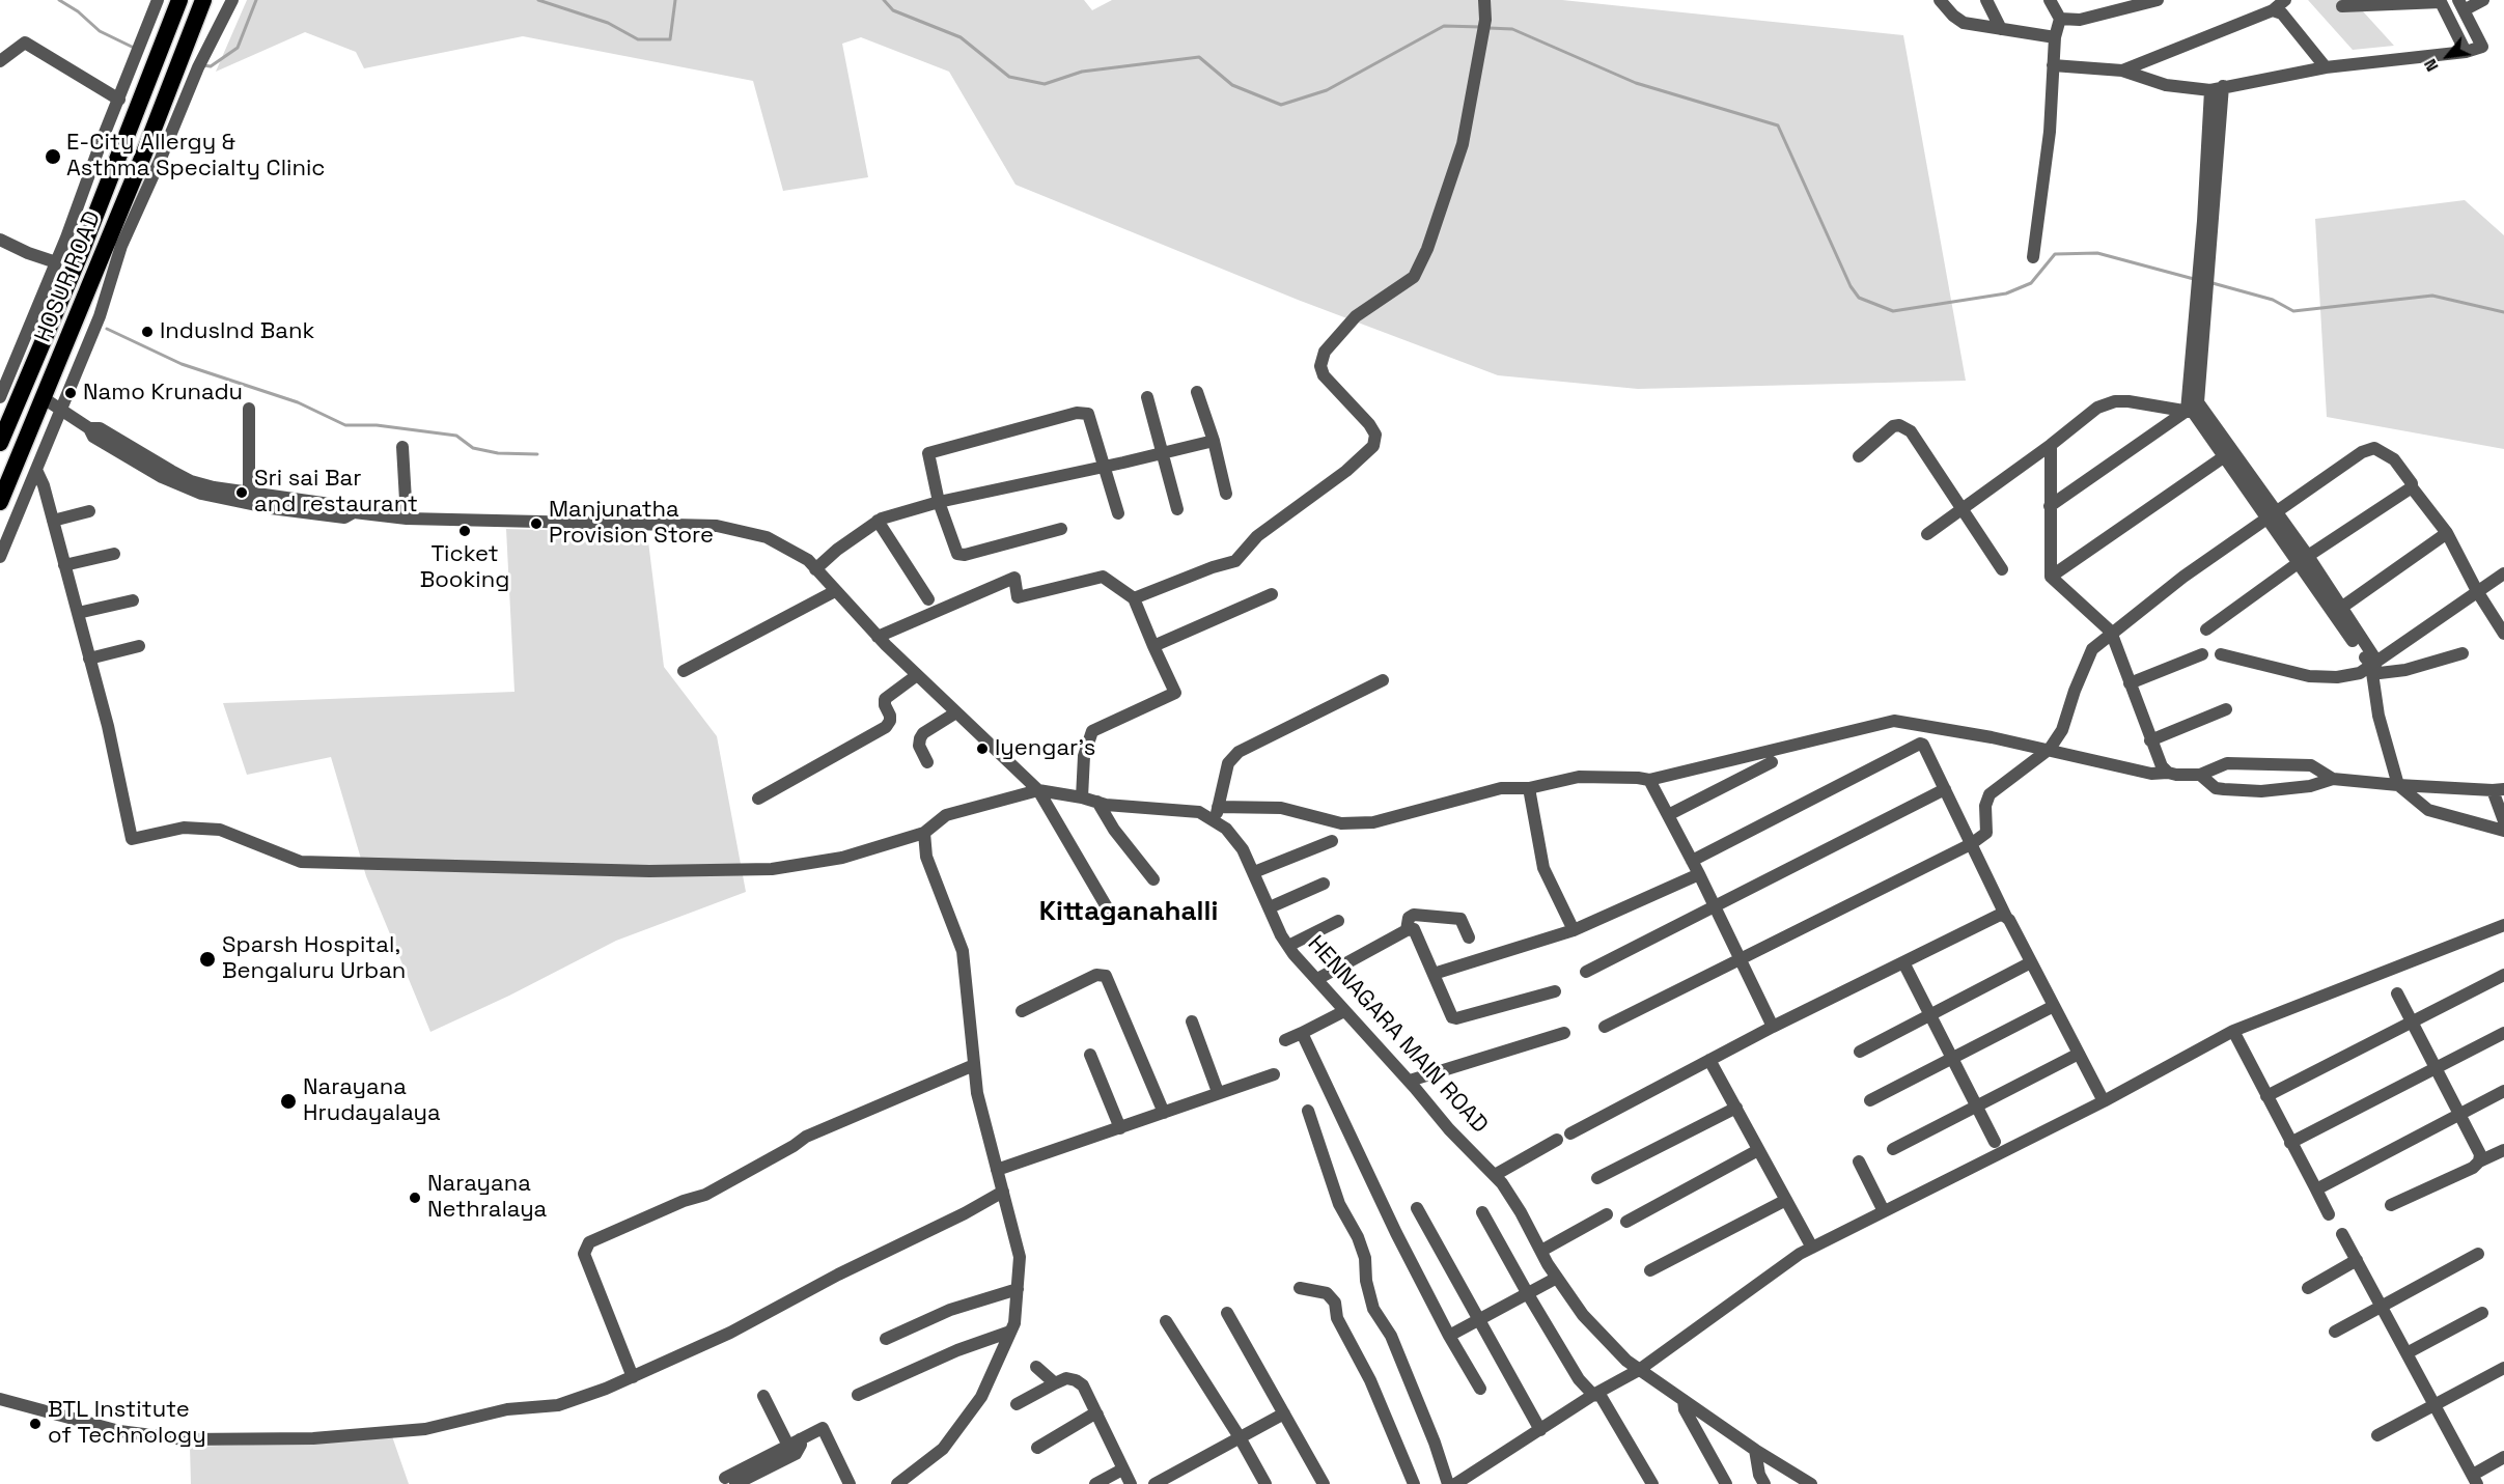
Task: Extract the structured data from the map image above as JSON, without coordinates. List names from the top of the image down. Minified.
{"streets":{"highway":["HOSUR ROAD"],"street":["HENNAGARA MAIN ROAD"]},"districts":["Kittaganahalli"],"places":["E-City Allergy & Asthma Specialty Clinic","IndusInd Bank","Namo Krunadu","Sri sai Bar and restaurant","Manjunatha Provision Store","Ticket Booking","Iyengar's","Sparsh Hospital, Bengaluru Urban","Narayana Hrudayalaya","Narayana Nethralaya","BTL Institute of Technology"],"north":"bottom left"}
